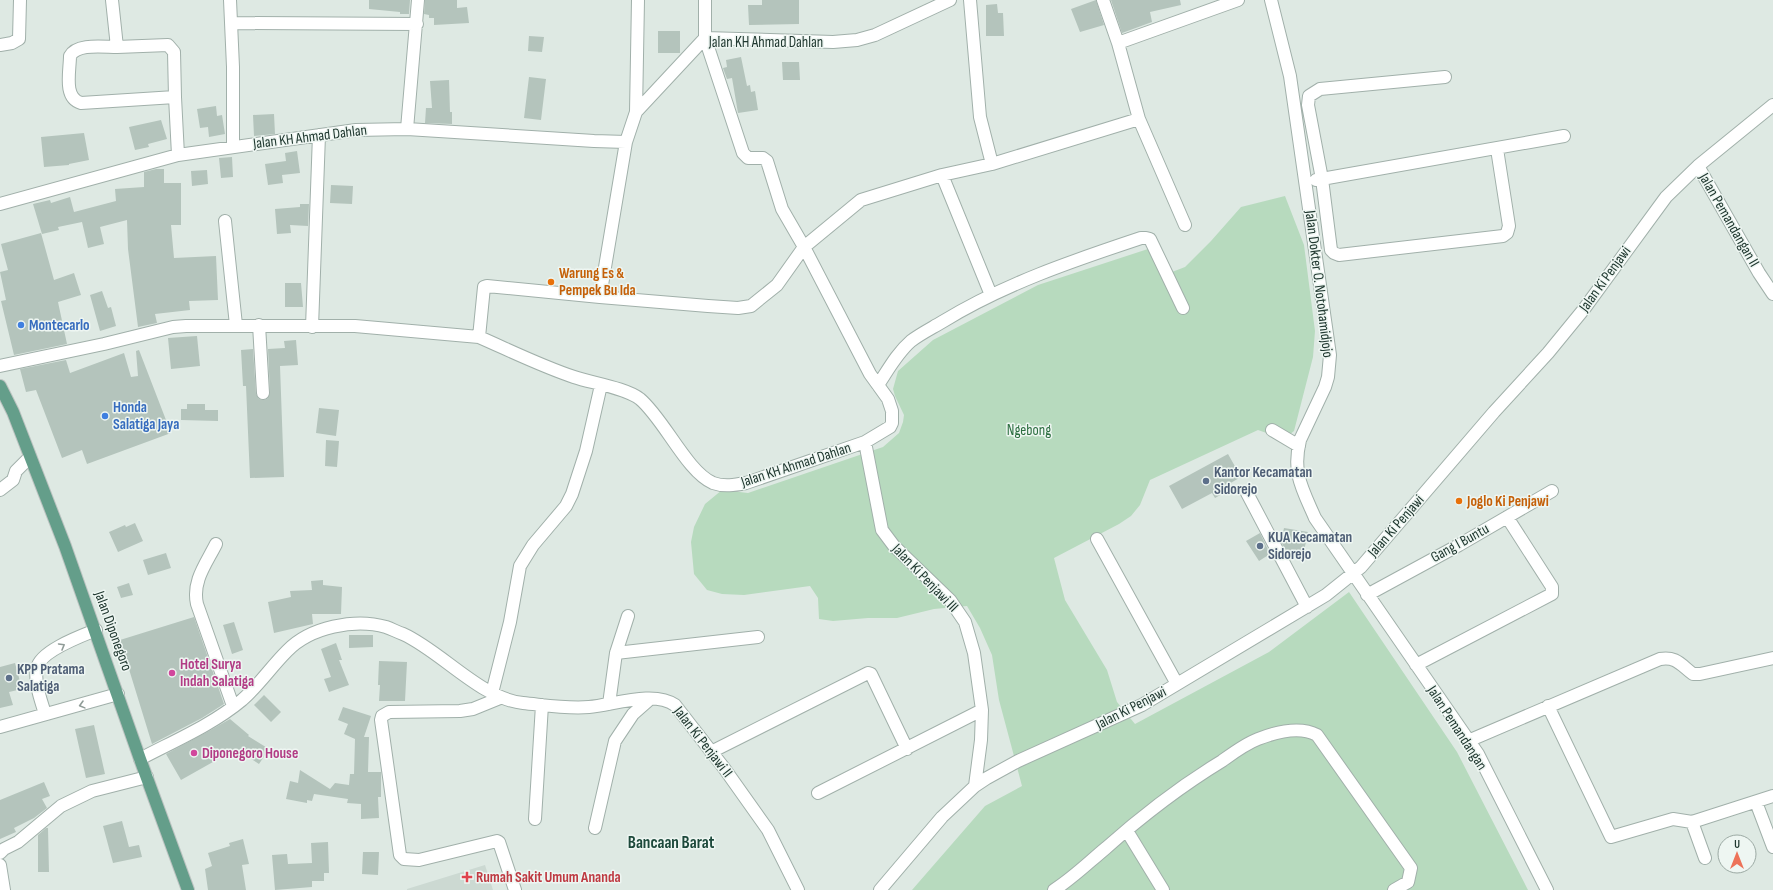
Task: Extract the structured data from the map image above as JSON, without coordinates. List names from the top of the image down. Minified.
{"streets":{"main road":["Jalan Diponegoro"],"street":["Jalan KH Ahmad Dahlan","Jalan Pemandangan II","Jalan Ki Penjawi","Jalan Dokter O. Notohamidjojo","Gang I Buntu","Jalan Ki Penjawi III","Jalan Pemandangan","Jalan Ki Penjawi II"]},"crossings":[["Jalan KH Ahmad Dahlan","Jalan Ki Penjawi III"],["Jalan Pemandangan II","Jalan Ki Penjawi"],["Jalan Ki Penjawi","Jalan Dokter O. Notohamidjojo"],["Jalan Ki Penjawi","Jalan Ki Penjawi III"],["Jalan Ki Penjawi","Jalan Pemandangan"],["Jalan Dokter O. Notohamidjojo","Jalan Pemandangan"],["Gang I Buntu","Jalan Pemandangan"],["Jalan Diponegoro","Jalan Ki Penjawi II"]],"districts":["Bancaan Barat"],"parks":["Ngebong"],"places":{"other":["Warung Es & Pempek Bu Ida","Montecarlo","Honda Salatiga Jaya","Kantor Kecamatan Sidorejo","Joglo Ki Penjawi","KUA Kecamatan Sidorejo","Hotel Surya Indah Salatiga","KPP Pratama Salatiga","Diponegoro House"],"health":["Rumah Sakit Umum Ananda"]},"north":"top"}
